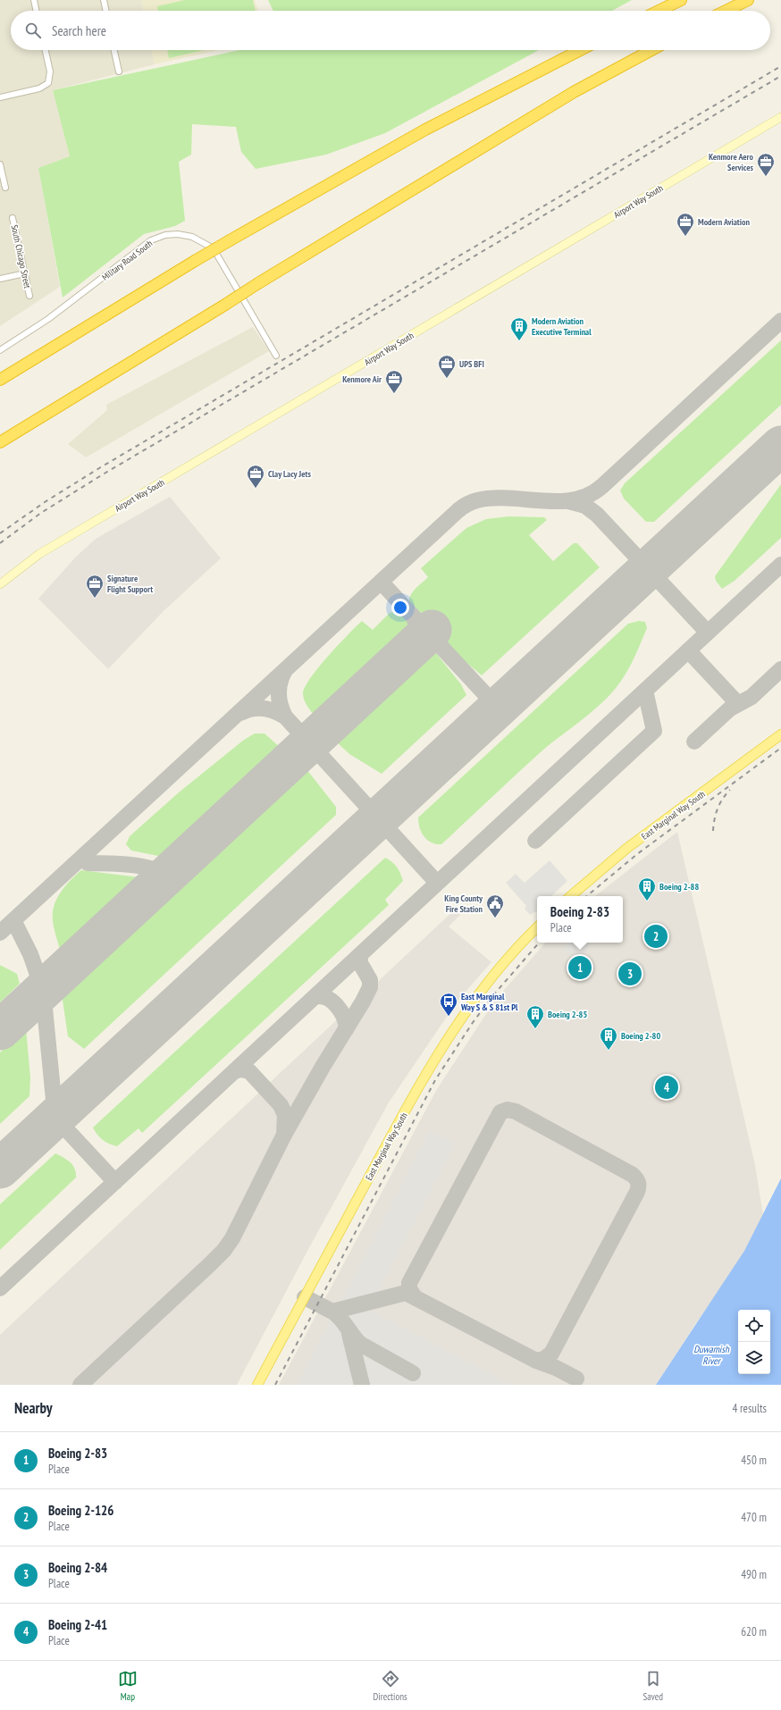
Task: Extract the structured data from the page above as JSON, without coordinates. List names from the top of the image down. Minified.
{"streets":{"main road":["Airport Way South","East Marginal Way South"],"street":["South Chicago Street","Military Road South"]},"water":["Duwamish River"],"places":{"office":["Kenmore Aero Services","Modern Aviation","UPS BFI","Kenmore Air","Clay Lacy Jets","Signature Flight Support"],"building":["Modern Aviation Executive Terminal","Boeing 2-88","Boeing 2-85","Boeing 2-80"],"public building":["King County Fire Station"],"bus stop":["East Marginal Way S & S 81st Pl"]},"page":{"search":"Search here","popup":["Boeing 2-83","Place"],"pins":["2","1","3","4"],"heading":["Nearby","4 results"],"list":[{"mark":"1","name":"Boeing 2-83","note":"Place","value":"450 m"},{"mark":"2","name":"Boeing 2-126","note":"Place","value":"470 m"},{"mark":"3","name":"Boeing 2-84","note":"Place","value":"490 m"},{"mark":"4","name":"Boeing 2-41","note":"Place","value":"620 m"}],"nav":["Map","Directions","Saved"]}}
